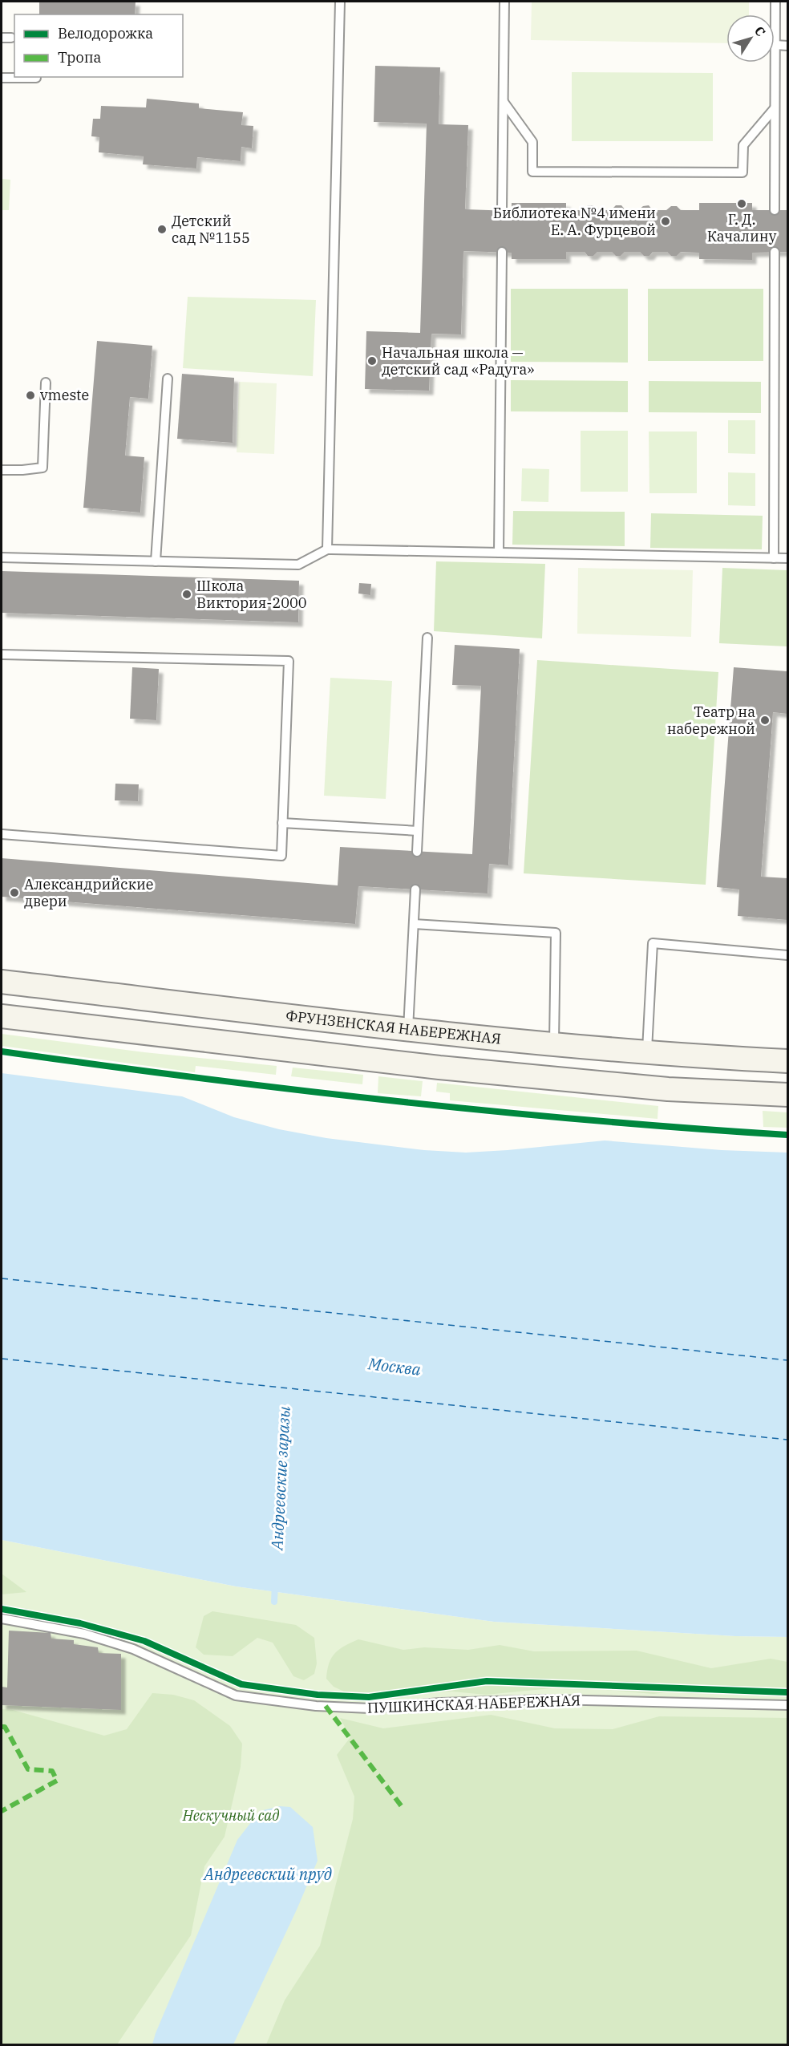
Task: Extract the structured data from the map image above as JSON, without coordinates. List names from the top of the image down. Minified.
{"streets":{"main road":["ФРУНЗЕНСКАЯ НАБЕРЕЖНАЯ"],"lane":["ПУШКИНСКАЯ НАБЕРЕЖНАЯ"]},"water":["Москва","Андреевские заразы","Андреевский пруд"],"parks":["Нескучный сад"],"places":["Г. Д. Качалину","Библиотека №4 имени Е. А. Фурцевой","Детский сад №1155","Начальная школа — детский сад «Радуга»","vmeste","Школа Виктория-2000","Театр на набережной","Александрийские двери"],"legend":["Велодорожка","Тропа"],"north":"top right"}
